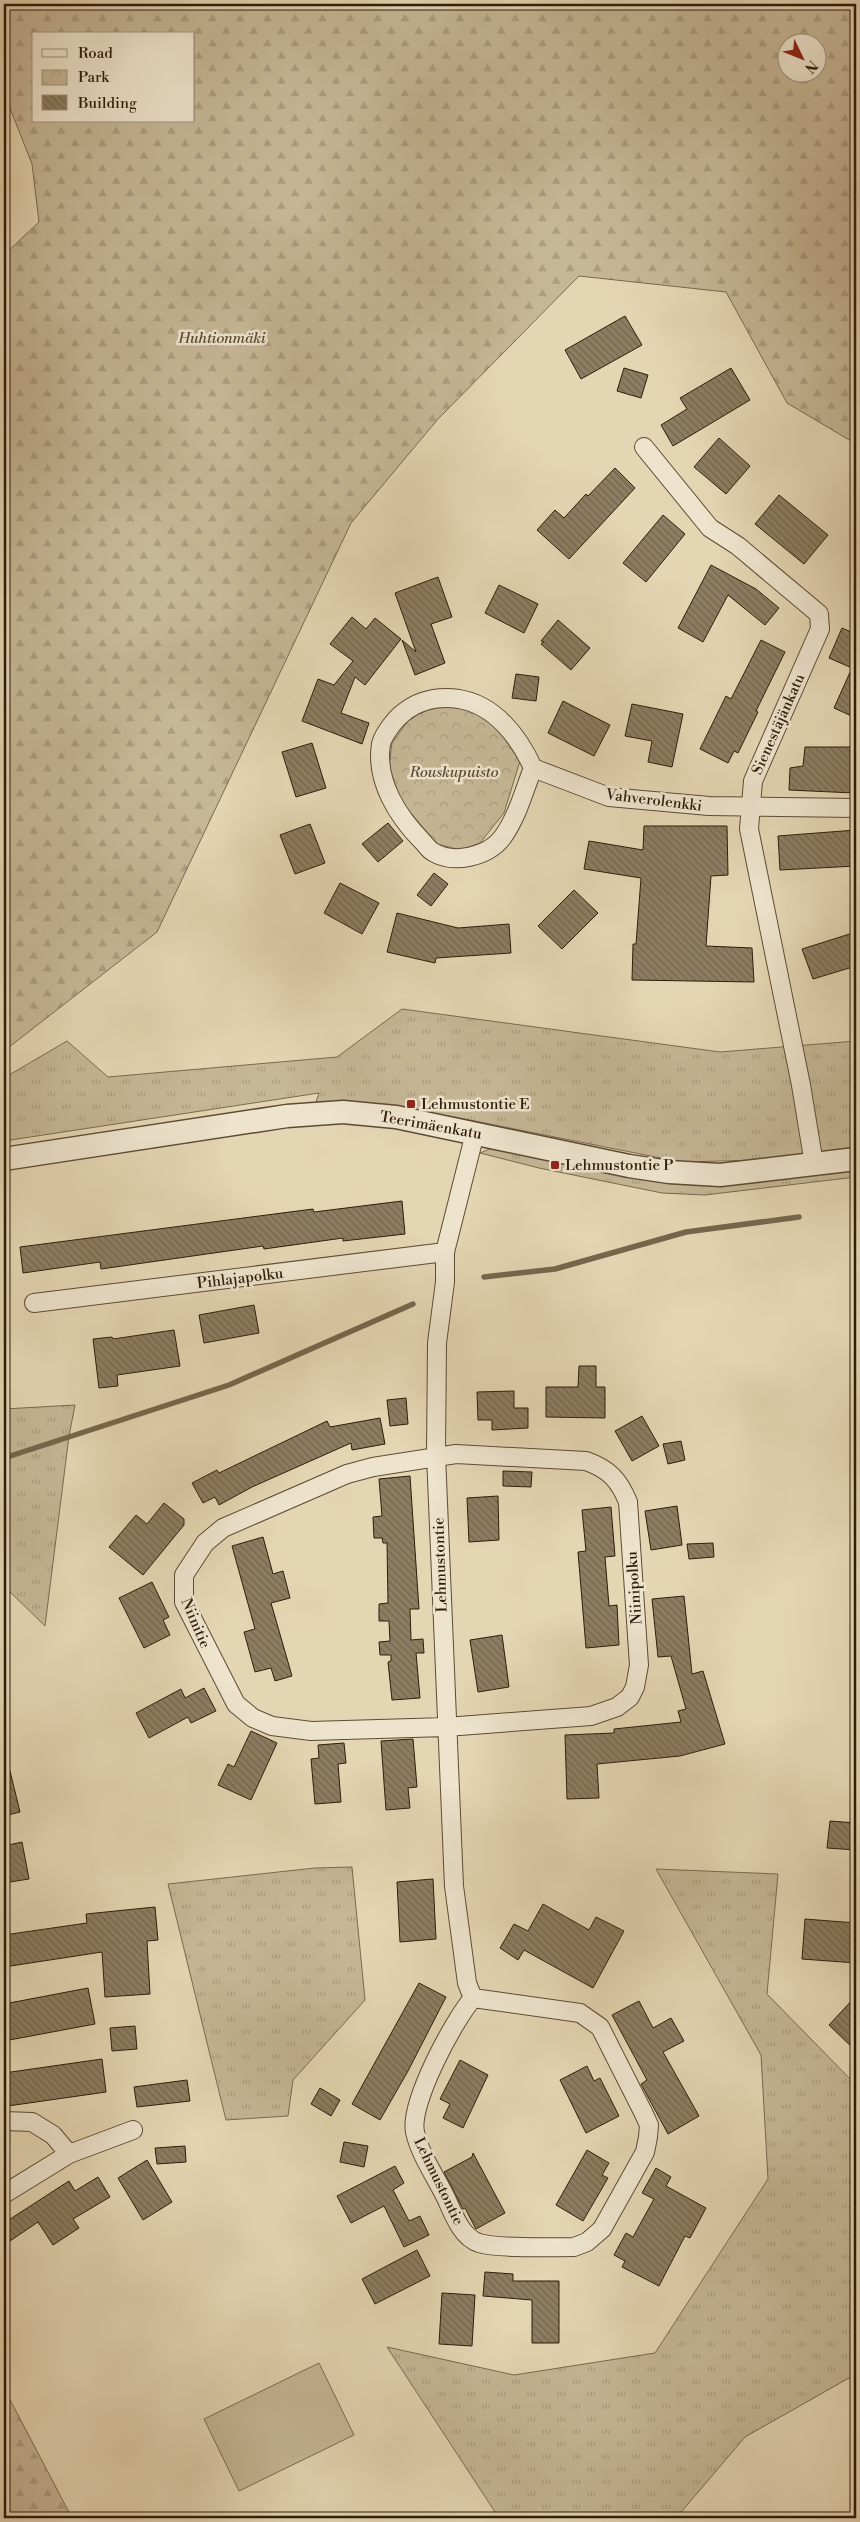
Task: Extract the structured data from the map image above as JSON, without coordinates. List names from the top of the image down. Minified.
{"streets":{"street":["Sienestäjänkatu","Vahverolenkki","Teerimäenkatu","Pihlajapolku","Lehmustontie","Niinipolku","Niinitie"]},"crossings":[["Sienestäjänkatu","Vahverolenkki"],["Sienestäjänkatu","Teerimäenkatu"],["Teerimäenkatu","Lehmustontie"],["Pihlajapolku","Lehmustontie"],["Lehmustontie","Niinipolku"],["Lehmustontie","Niinitie"],["Niinipolku","Niinitie"]],"parks":["Huhtionmäki","Rouskupuisto"],"places":{"transit":["Lehmustontie E","Lehmustontie P"]},"legend":["Road","Park","Building"],"north":"bottom right"}
